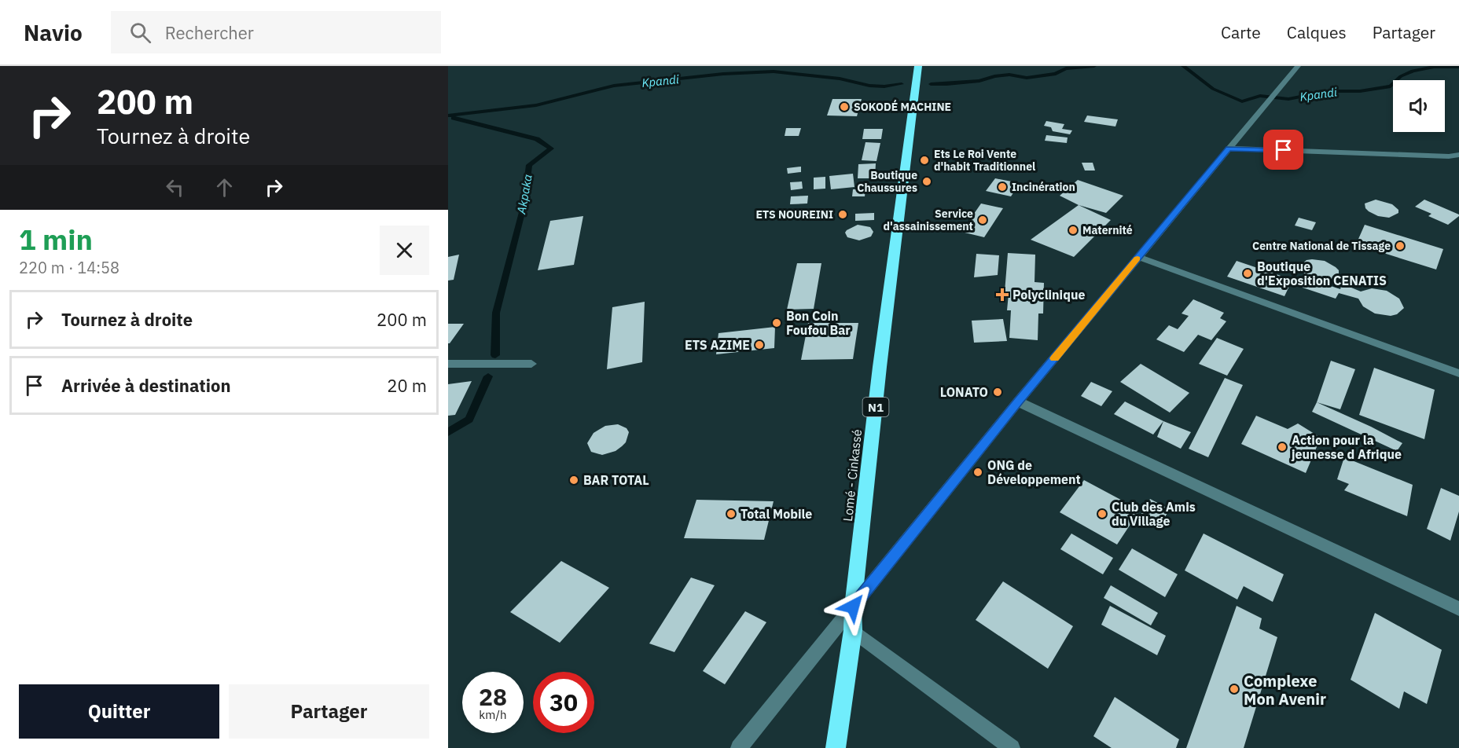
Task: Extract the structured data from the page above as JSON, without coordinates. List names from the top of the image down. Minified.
{"streets":{"highway":["N1","Lomé - Cinkassé"]},"water":["Kpandi","Akpaka"],"places":{"other":["SOKODÉ MACHINE","Ets Le Roi Vente d'habit Traditionnel","Boutique Chaussures","Incinération","ETS NOUREINI","Service d'assainissement","Maternité","Centre National de Tissage","Boutique d'Exposition CENATIS","Bon Coin Foufou Bar","ETS AZIME","LONATO","Action pour la jeunesse d Afrique","ONG de Développement","BAR TOTAL","Total Mobile","Club des Amis du Village","Complexe Mon Avenir"],"health":["Polyclinique"]},"page":{"header":"Navio","search":"Rechercher","nav":["Carte","Calques","Partager"],"turn":["200 m","Tournez à droite"],"heading":["1 min","220 m · 14:58"],"list":[{"name":"Tournez à droite","value":"200 m"},{"name":"Arrivée à destination","value":"20 m"}],"speed":"28 km/h","limit":"30","buttons":["Quitter","Partager"]}}
